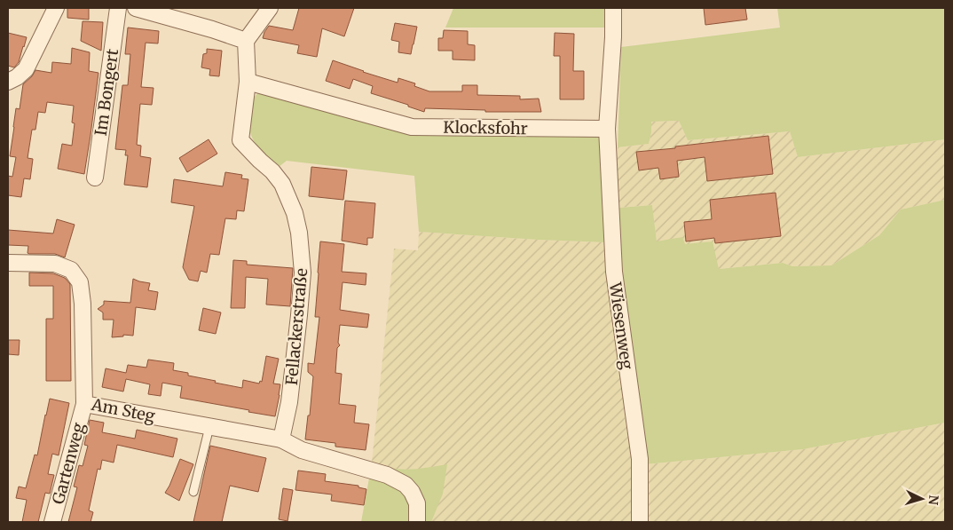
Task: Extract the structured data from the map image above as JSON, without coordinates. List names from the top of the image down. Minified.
{"streets":{"street":["Im Bongert","Klocksfohr","Wiesenweg","Fellackerstraße","Am Steg","Gartenweg"]},"crossings":[["Klocksfohr","Wiesenweg"],["Klocksfohr","Fellackerstraße"],["Fellackerstraße","Am Steg"],["Am Steg","Gartenweg"]],"north":"right"}
